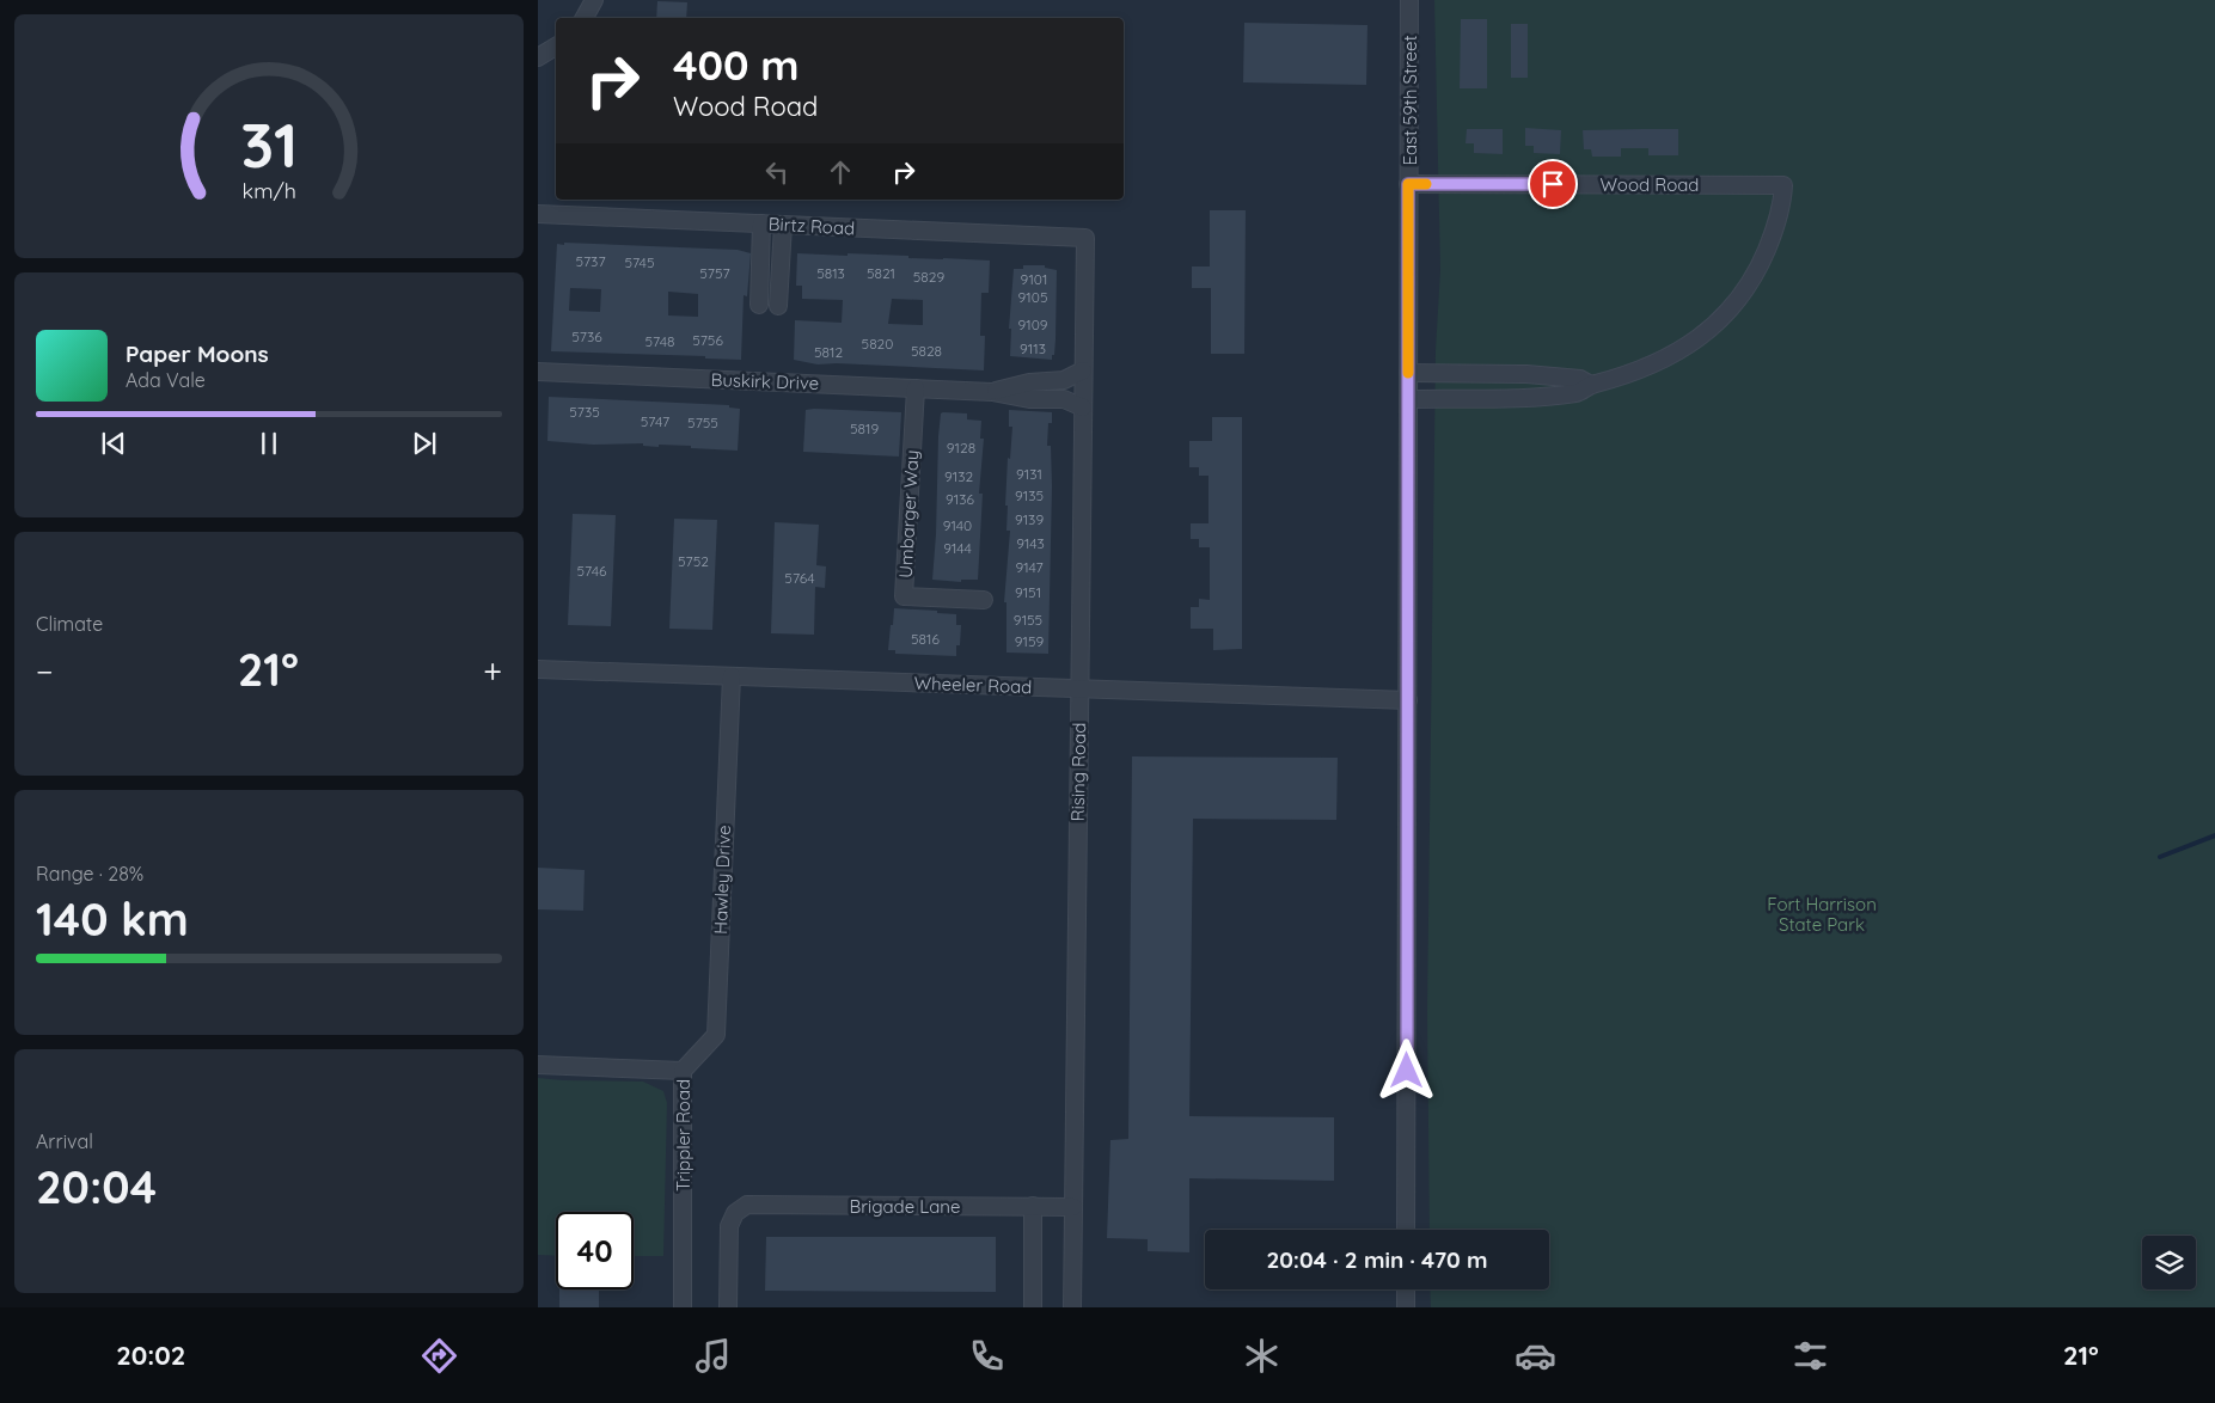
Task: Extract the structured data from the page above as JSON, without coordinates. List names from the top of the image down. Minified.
{"streets":{"street":["East 59th Street","Wood Road","Birtz Road","Buskirk Drive","Umbarger Way","Wheeler Road","Rising Road","Hawley Drive","Trippler Road","Brigade Lane"]},"crossings":[["East 59th Street","Wood Road"],["East 59th Street","Wheeler Road"],["Birtz Road","Rising Road"],["Buskirk Drive","Umbarger Way"],["Buskirk Drive","Rising Road"],["Wheeler Road","Rising Road"],["Wheeler Road","Hawley Drive"],["Rising Road","Brigade Lane"],["Hawley Drive","Trippler Road"]],"parks":["Fort Harrison State Park"],"house_numbers":["5737","5745","5757","5813","5821","5829","9101","9105","9109","5736","5756","5748","5820","9113","5828","5812","5735","5747","5755","5819","9128","9131","9132","9135","9136","9139","9140","9143","9144","5752","9147","5746","5764","9151","9155","5816","9159"],"page":{"turn":["400 m","Wood Road"],"song":["Paper Moons","Ada Vale"],"tile":["Climate",["Range · 28%","140 km"],["Arrival","20:04"]],"heat":["−","21°","+"],"limit":"40","trip":"20:04 · 2 min · 470 m","tabs":["20:02","21°"],"gauge":["31","km/h"]}}
